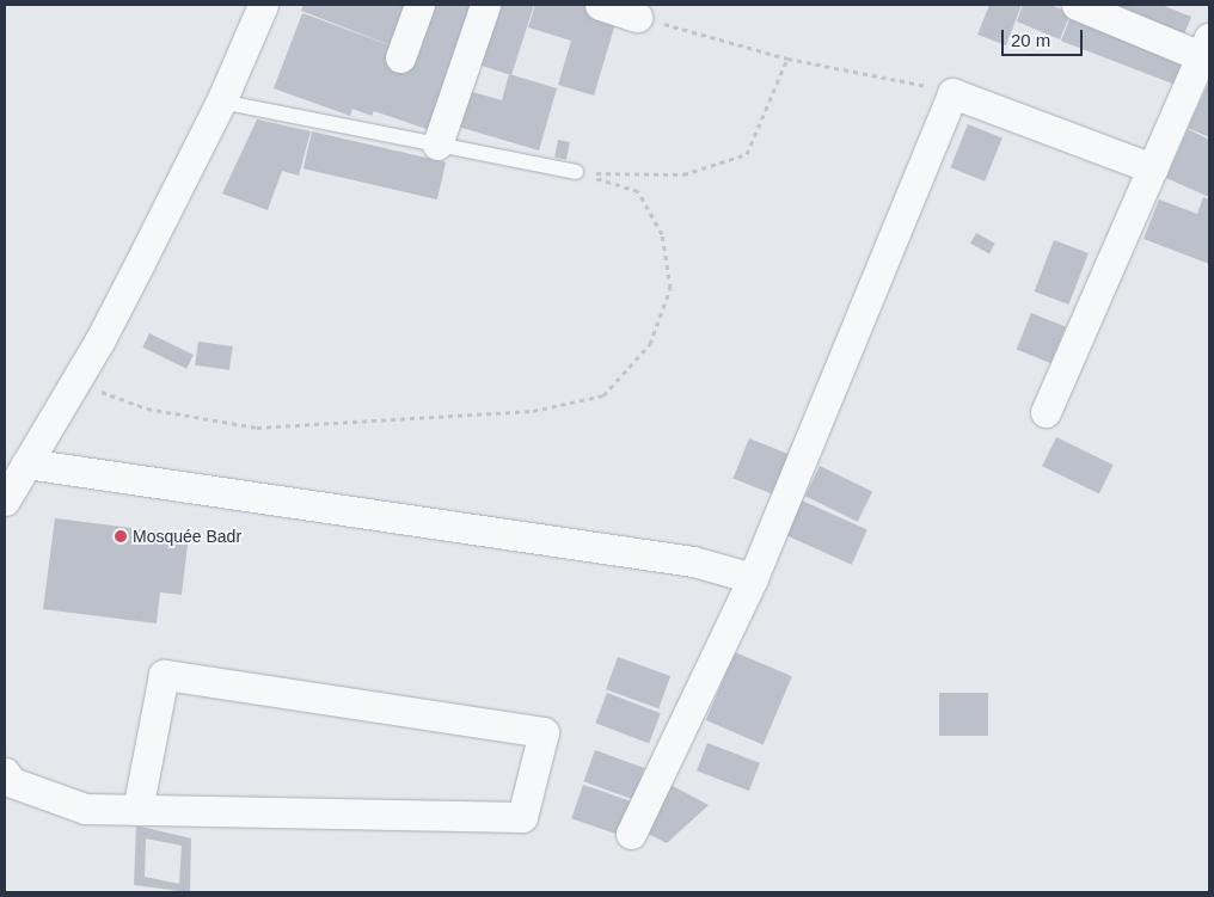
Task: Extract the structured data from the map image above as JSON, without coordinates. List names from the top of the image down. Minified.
{"places":["Mosquée Badr"],"scale_bar":"20 m"}
